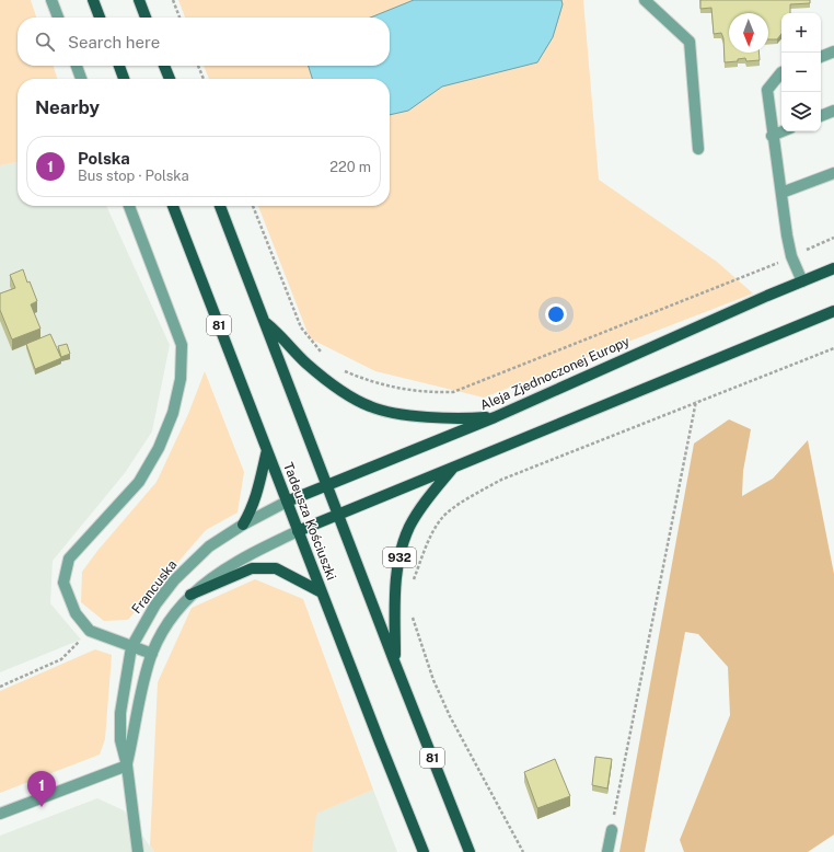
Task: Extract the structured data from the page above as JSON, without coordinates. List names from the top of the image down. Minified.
{"streets":{"main road":["81","Aleja Zjednoczonej Europy","Tadeusza Kościuszki","932"],"street":["Francuska"]},"crossings":[["81","Aleja Zjednoczonej Europy"],["81","932"],["Aleja Zjednoczonej Europy","Tadeusza Kościuszki"],["Aleja Zjednoczonej Europy","Francuska"],["Tadeusza Kościuszki","932"],["Tadeusza Kościuszki","Francuska"],["932","Francuska"]],"north":"bottom","page":{"map_buttons":["+","−"],"search":"Search here","heading":"Nearby","list":[{"mark":"1","name":"Polska","note":"Bus stop · Polska","value":"220 m"}],"pins":"1"}}
